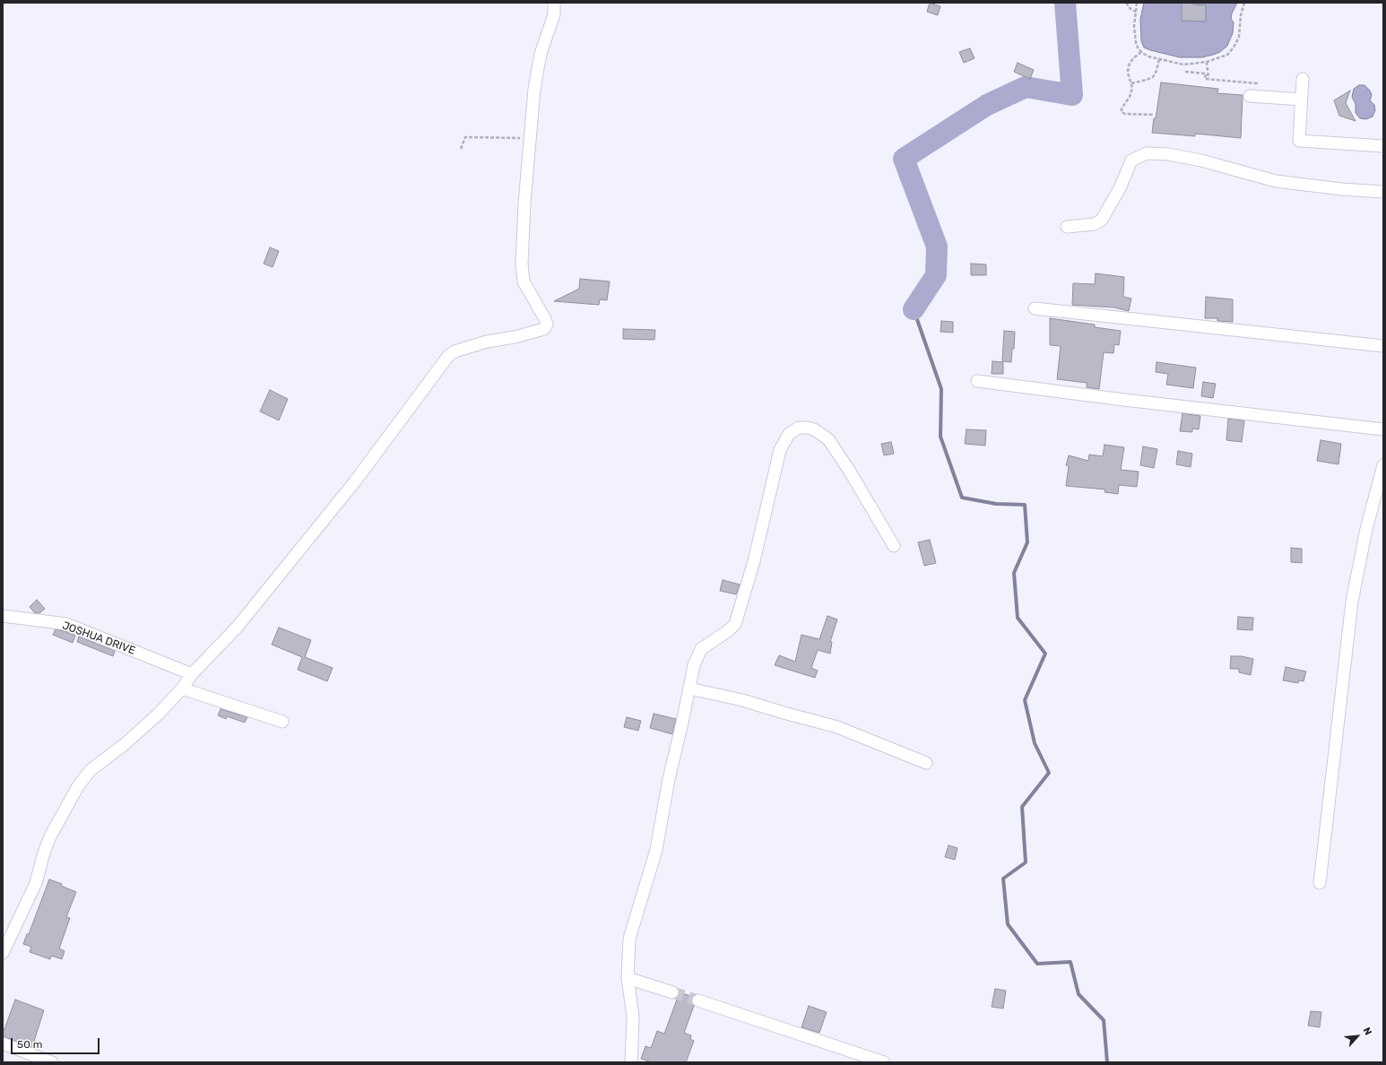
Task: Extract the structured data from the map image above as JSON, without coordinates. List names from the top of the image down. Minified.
{"streets":{"street":["JOSHUA DRIVE"]},"scale_bar":"50 m","north":"top right"}
